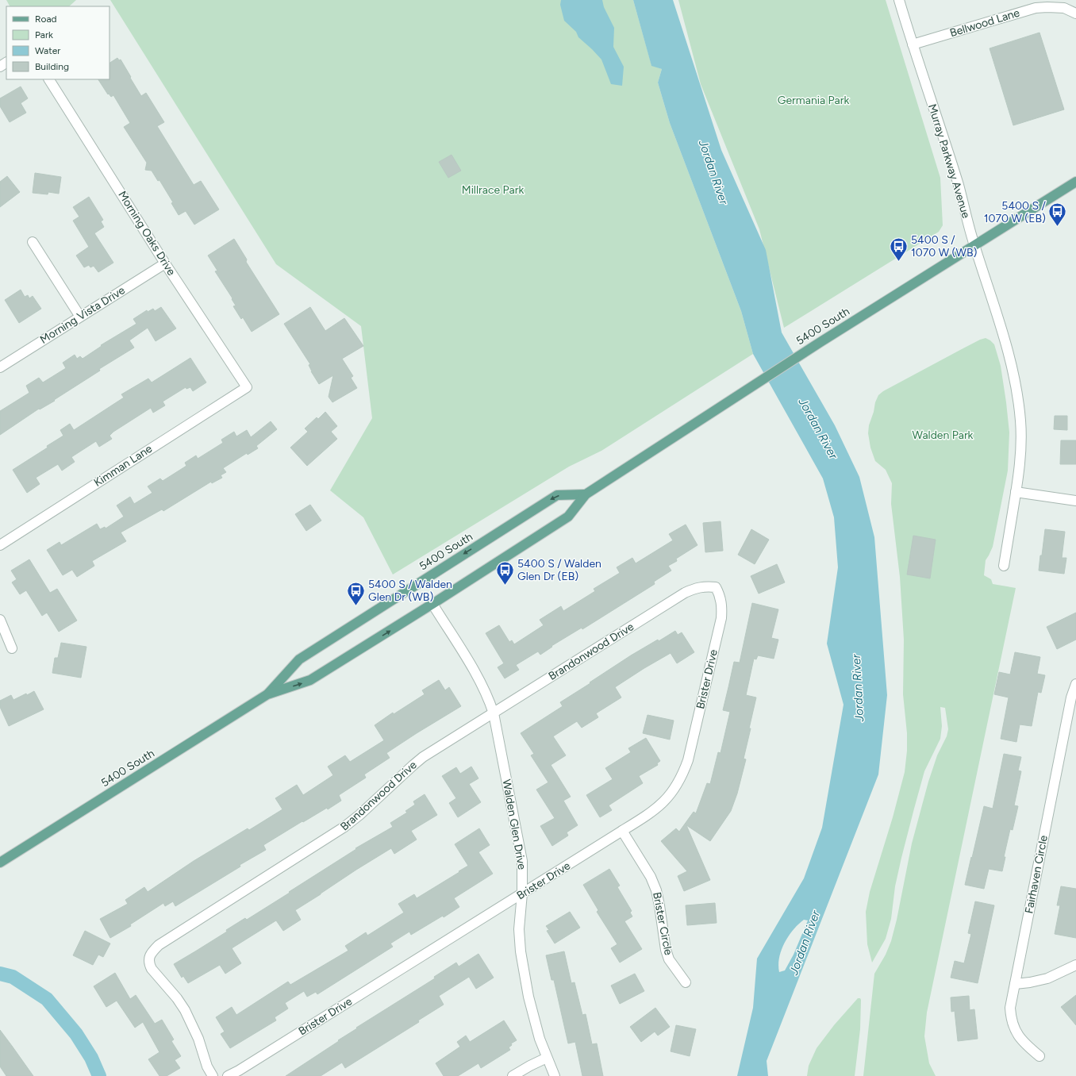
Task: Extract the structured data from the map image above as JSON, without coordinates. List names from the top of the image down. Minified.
{"streets":{"main road":["5400 South"],"street":["Bellwood Lane","Murray Parkway Avenue","Morning Oaks Drive","Morning Vista Drive","Kimman Lane","Brandonwood Drive","Brister Drive","Walden Glen Drive","Fairhaven Circle","Brister Circle"]},"crossings":[["Bellwood Lane","Murray Parkway Avenue"],["Murray Parkway Avenue","5400 South"],["Morning Oaks Drive","Morning Vista Drive"],["Morning Oaks Drive","Kimman Lane"],["5400 South","Walden Glen Drive"],["Brandonwood Drive","Brister Drive"],["Brandonwood Drive","Walden Glen Drive"],["Brister Drive","Walden Glen Drive"],["Brister Drive","Brister Circle"]],"water":["Jordan River"],"parks":["Germania Park","Millrace Park","Walden Park"],"places":{"bus stop":["5400 S / 1070 W (EB)","5400 S / 1070 W (WB)","5400 S / Walden Glen Dr (EB)","5400 S / Walden Glen Dr (WB)"]},"legend":["Road","Park","Water","Building"]}
